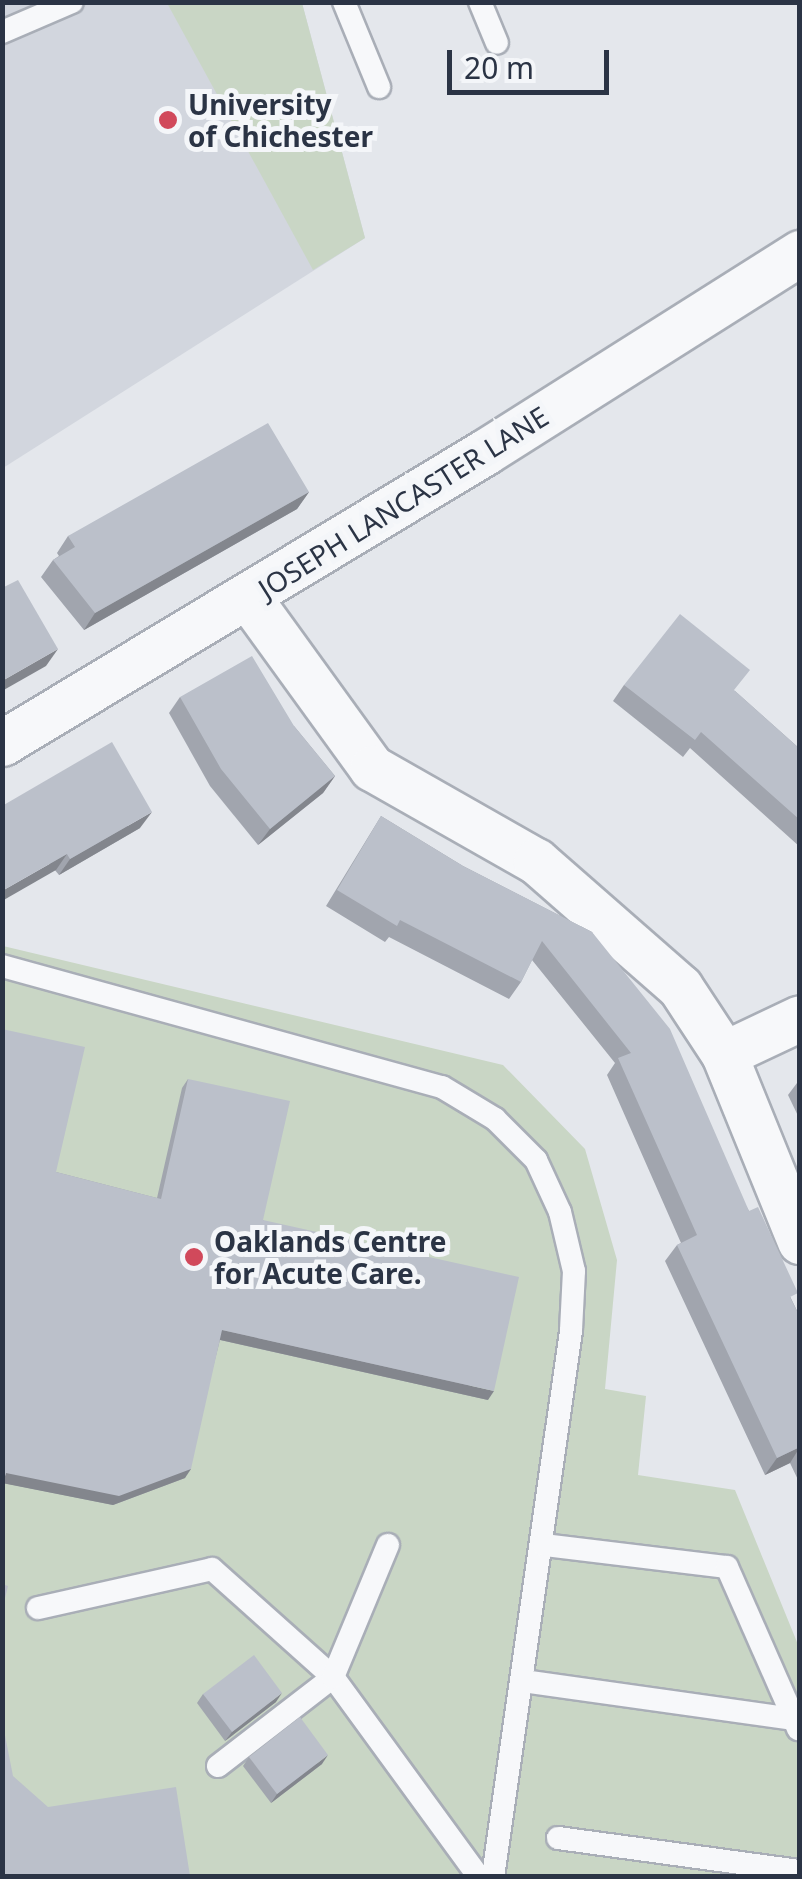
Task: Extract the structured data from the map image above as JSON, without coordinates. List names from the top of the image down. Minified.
{"streets":{"street":["JOSEPH LANCASTER LANE"]},"places":["University of Chichester","Oaklands Centre for Acute Care."],"scale_bar":"20 m"}
